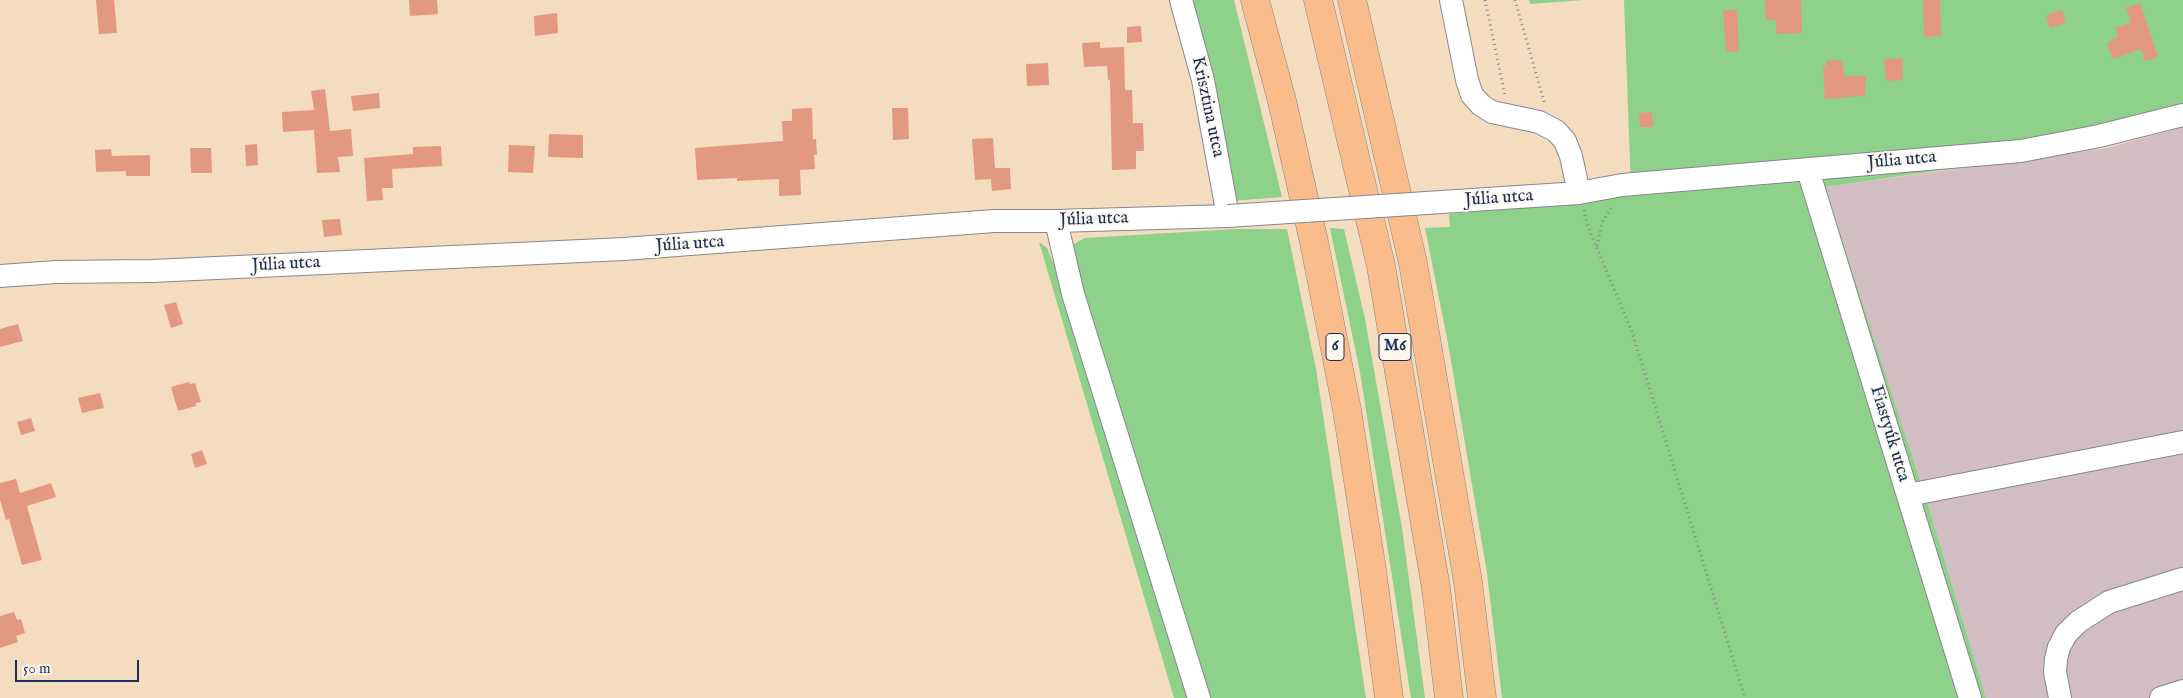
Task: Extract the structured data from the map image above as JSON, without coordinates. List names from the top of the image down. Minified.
{"streets":{"main road":["6","M6"],"street":["Krisztina utca","Júlia utca","Fiastyúk utca"]},"crossings":[["Krisztina utca","Júlia utca"],["Júlia utca","Fiastyúk utca"]],"scale_bar":"50 m"}
